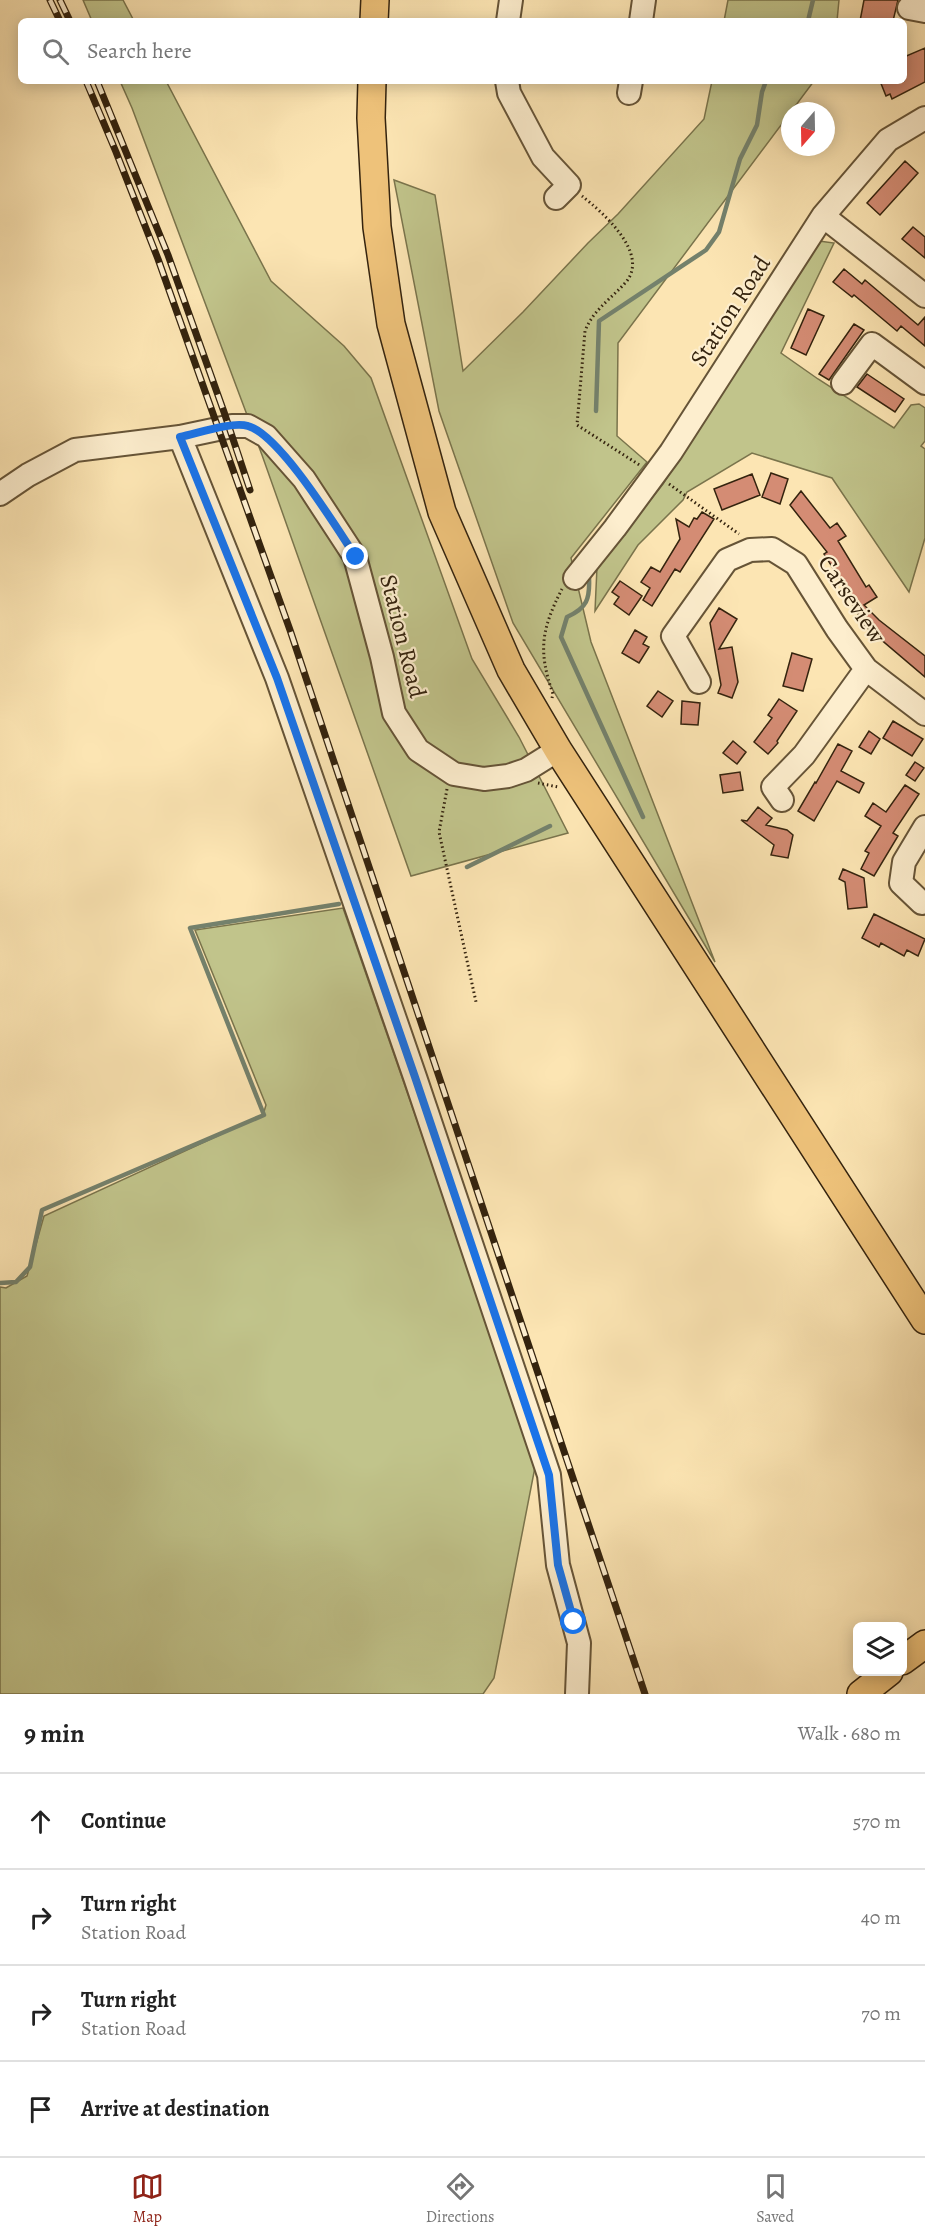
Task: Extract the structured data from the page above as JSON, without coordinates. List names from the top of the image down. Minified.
{"streets":{"street":["Station Road","Carseview"]},"north":"bottom","page":{"search":"Search here","heading":["9 min","Walk · 680 m"],"list":[["Continue","570 m"],["Turn right","Station Road","40 m"],["Turn right","Station Road","70 m"],"Arrive at destination"],"nav":["Map","Directions","Saved"]}}
